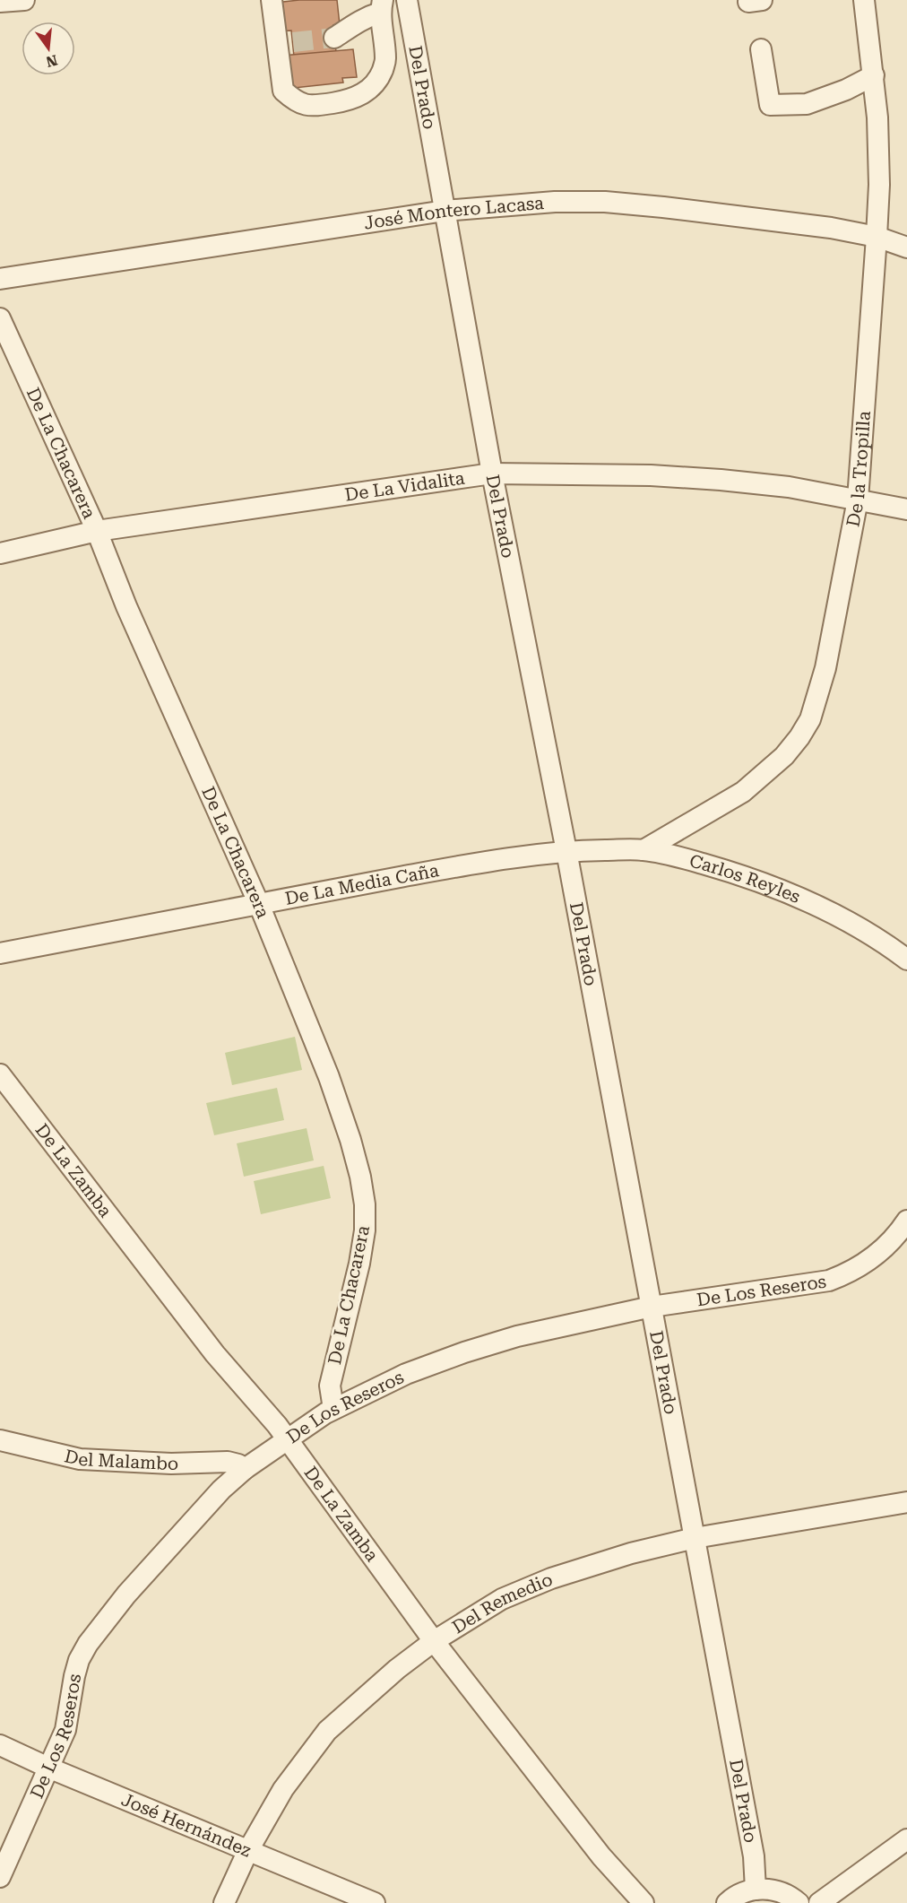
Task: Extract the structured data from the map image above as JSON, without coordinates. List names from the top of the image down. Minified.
{"streets":{"street":["Del Prado","José Montero Lacasa","De La Chacarera","De la Tropilla","De La Vidalita","Carlos Reyles","De La Media Caña","De La Zamba","De Los Reseros","Del Malambo","Del Remedio","José Hernández"]},"crossings":[["Del Prado","José Montero Lacasa"],["Del Prado","De La Vidalita"],["Del Prado","Carlos Reyles"],["Del Prado","De La Media Caña"],["Del Prado","De Los Reseros"],["Del Prado","Del Remedio"],["José Montero Lacasa","De la Tropilla"],["De La Chacarera","De La Vidalita"],["De La Chacarera","De La Media Caña"],["De La Chacarera","De Los Reseros"],["De la Tropilla","De La Vidalita"],["De la Tropilla","Carlos Reyles"],["Carlos Reyles","De La Media Caña"],["De La Zamba","De Los Reseros"],["De La Zamba","Del Remedio"],["De Los Reseros","Del Malambo"],["De Los Reseros","José Hernández"],["Del Remedio","José Hernández"]],"north":"bottom"}
